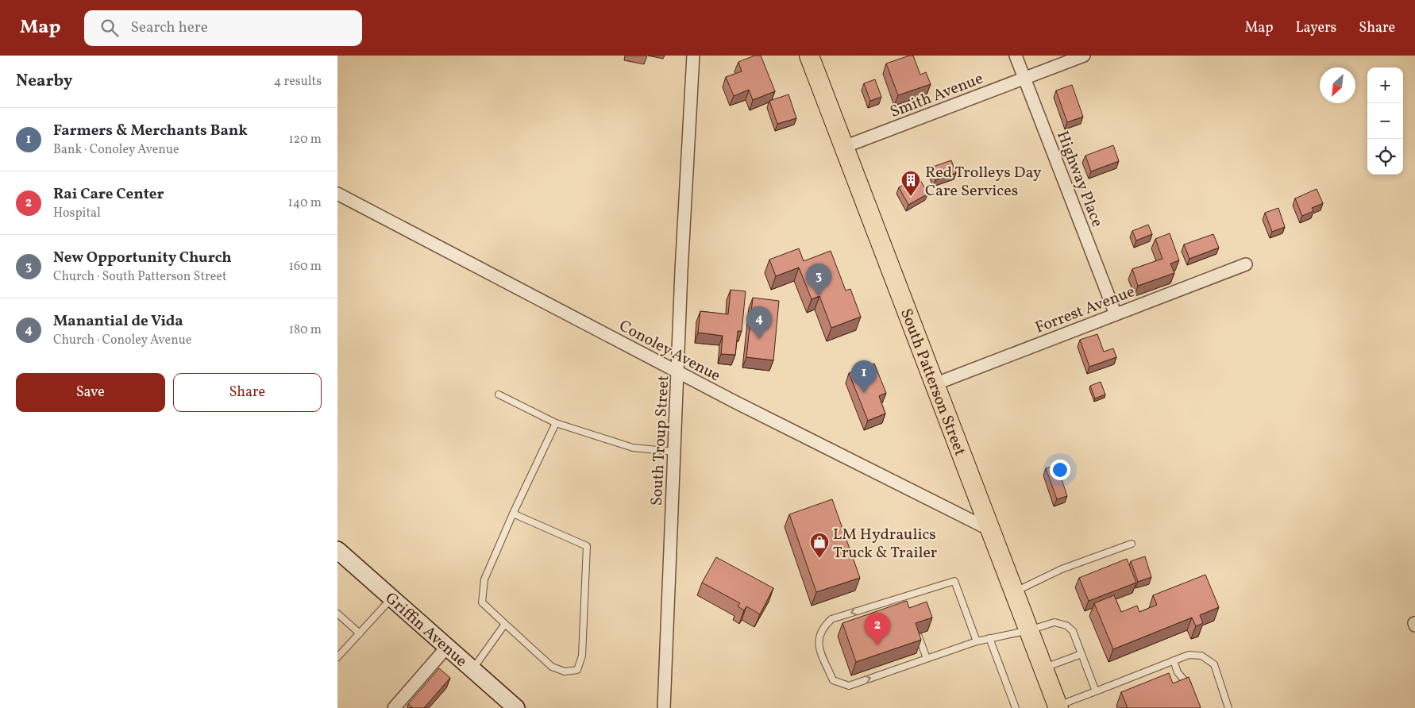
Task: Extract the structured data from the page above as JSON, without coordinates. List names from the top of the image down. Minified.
{"streets":{"main road":["South Patterson Street","Griffin Avenue"],"street":["Smith Avenue","Highway Place","Forrest Avenue","Conoley Avenue","South Troup Street"]},"crossings":[["Smith Avenue","Highway Place"],["Smith Avenue","South Patterson Street"],["Highway Place","Forrest Avenue"],["Forrest Avenue","South Patterson Street"],["Conoley Avenue","South Patterson Street"],["Conoley Avenue","South Troup Street"]],"places":{"building":["Red Trolleys Day Care Services"],"shop":["LM Hydraulics Truck & Trailer"]},"north":"bottom left","page":{"header":"Map","search":"Search here","nav":["Map","Layers","Share"],"heading":["Nearby","4 results"],"map_buttons":["+","−"],"list":[{"mark":"1","name":"Farmers & Merchants Bank","note":"Bank · Conoley Avenue","value":"120 m"},{"mark":"2","name":"Rai Care Center","note":"Hospital","value":"140 m"},{"mark":"3","name":"New Opportunity Church","note":"Church · South Patterson Street","value":"160 m"},{"mark":"4","name":"Manantial de Vida","note":"Church · Conoley Avenue","value":"180 m"}],"pins":["3","4","1","2"],"buttons":["Save","Share"]}}
